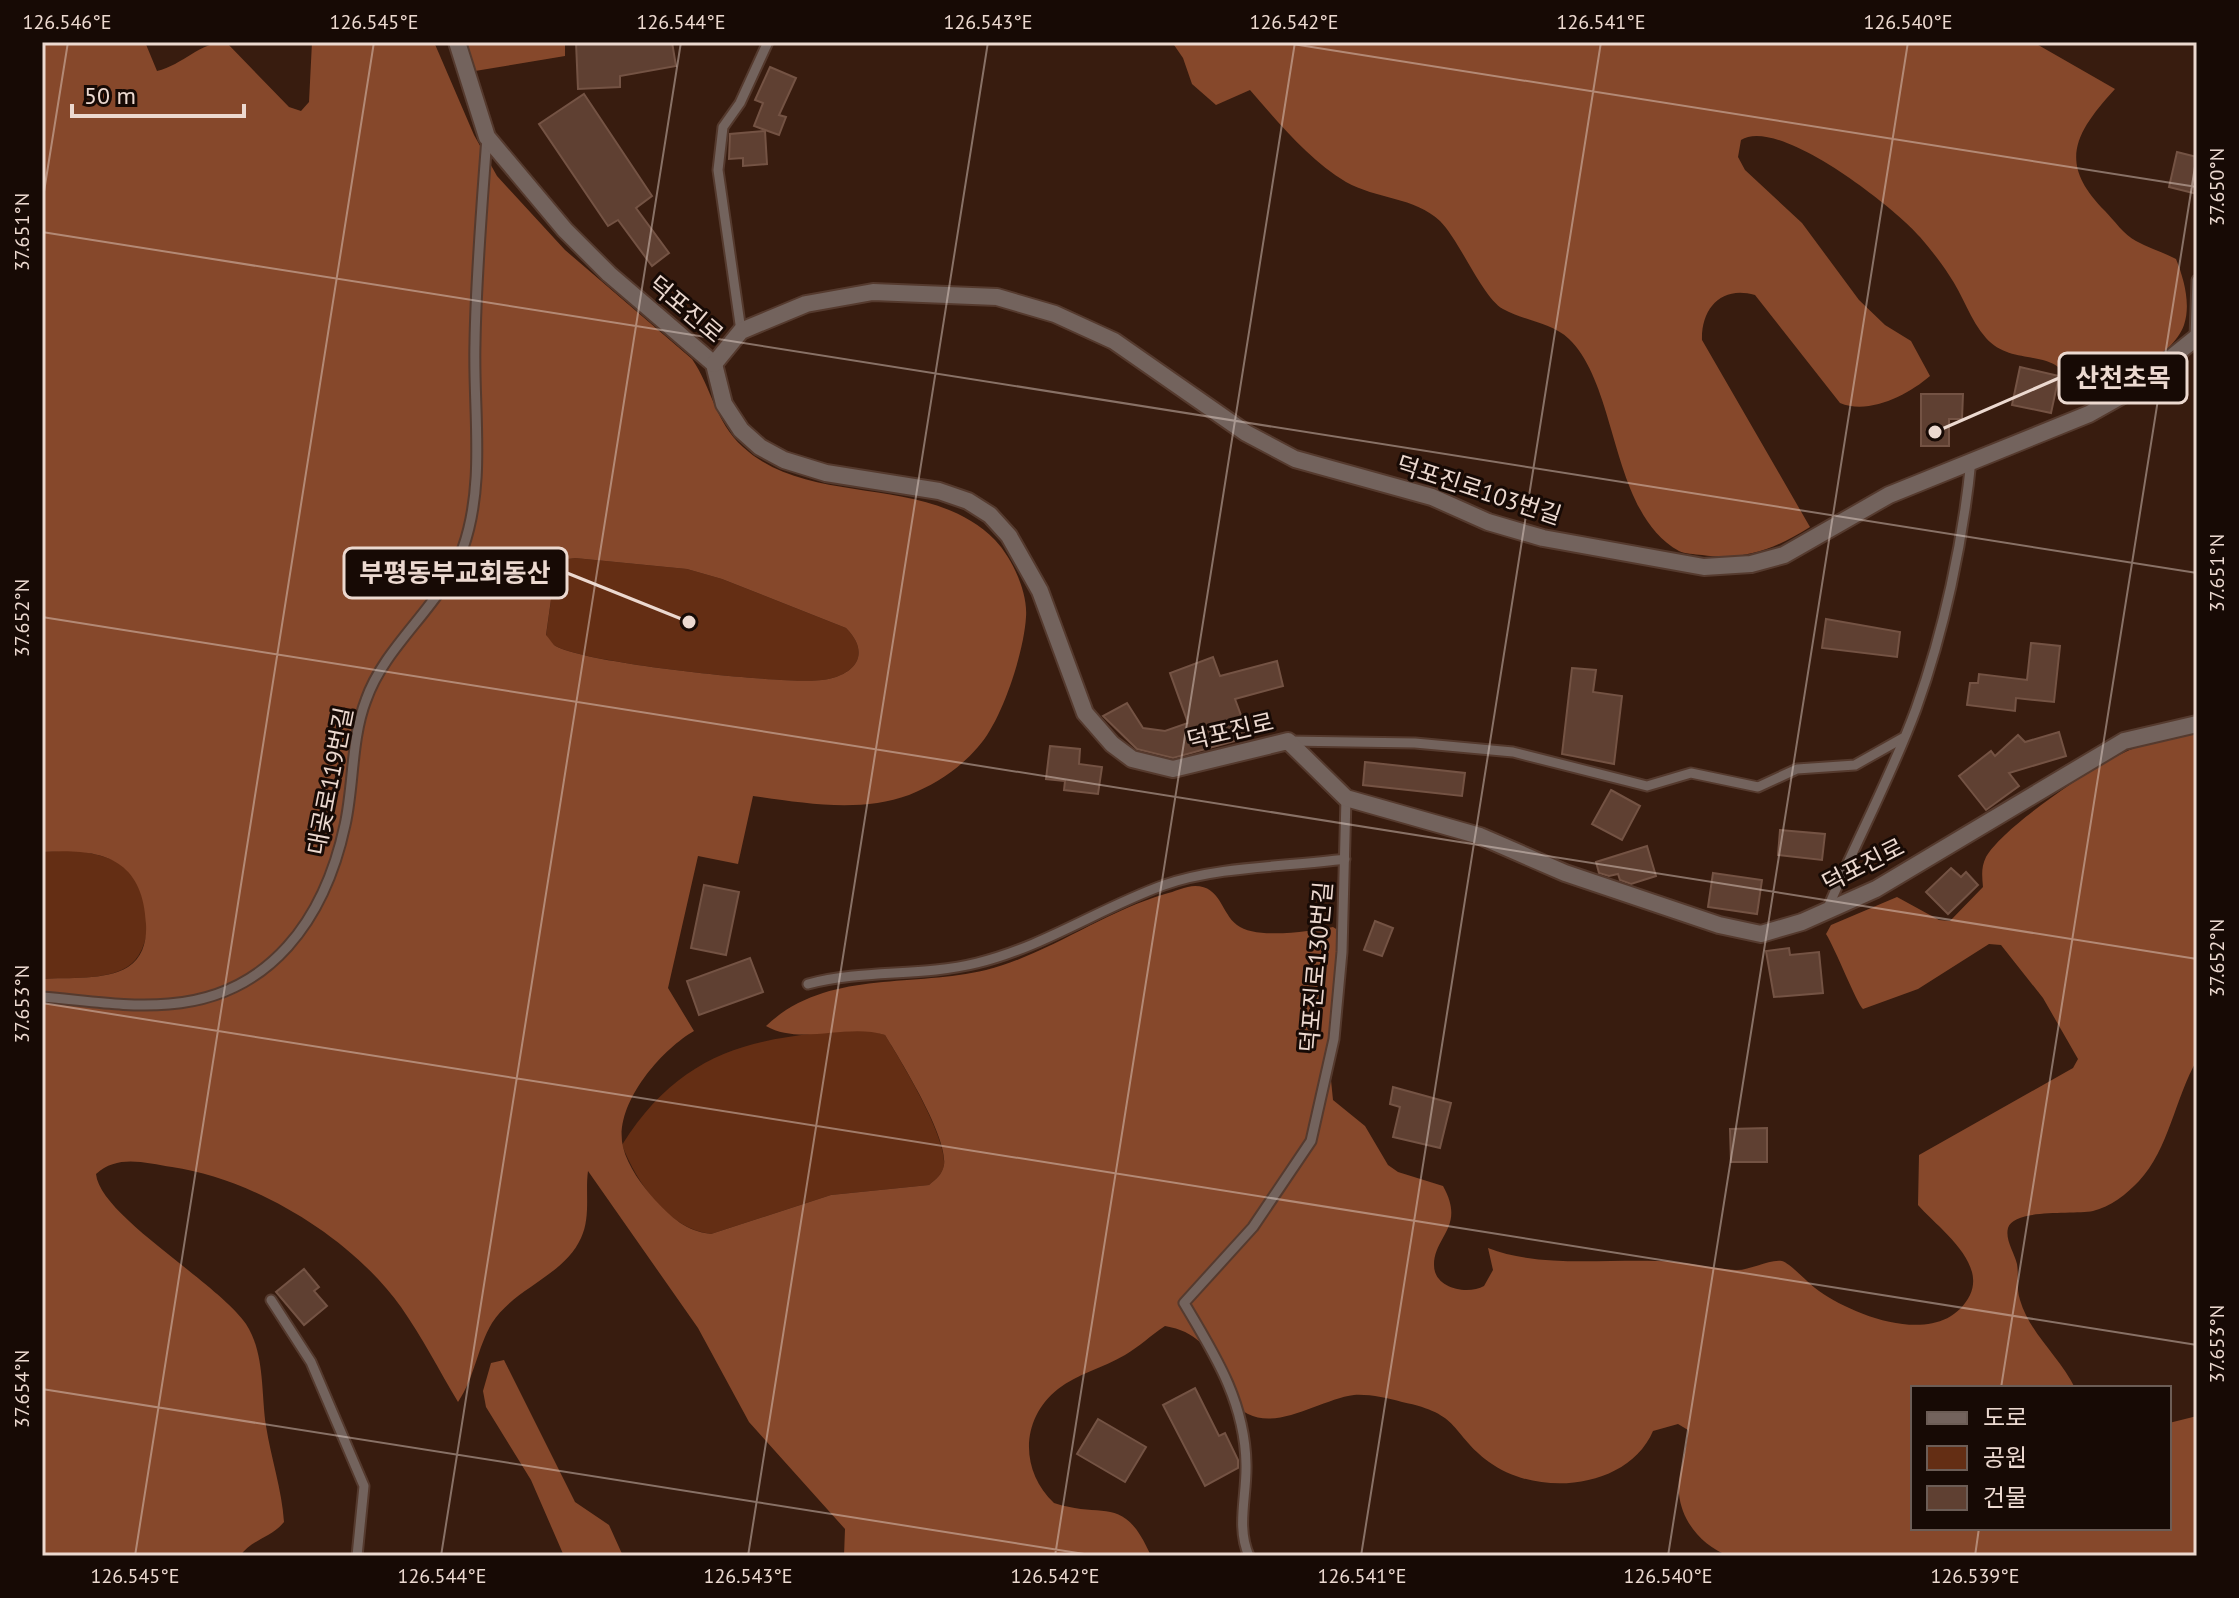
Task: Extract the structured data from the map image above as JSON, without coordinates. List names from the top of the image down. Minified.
{"streets":{"street":["덕포진로","덕포진로103번길"],"lane":["대곶로119번길","덕포진로130번길"]},"crossings":[["덕포진로","덕포진로103번길"],["덕포진로","대곶로119번길"],["덕포진로","덕포진로130번길"]],"places":["산천초목","부평동부교회동산"],"legend":["도로","공원","건물"],"scale_bar":"50 m","coordinates":["126.546°E","126.545°E","126.544°E","126.543°E","126.542°E","126.541°E","126.540°E","37.650°N","37.651°N","37.652°N","37.653°N","37.654°N","126.539°E"]}
